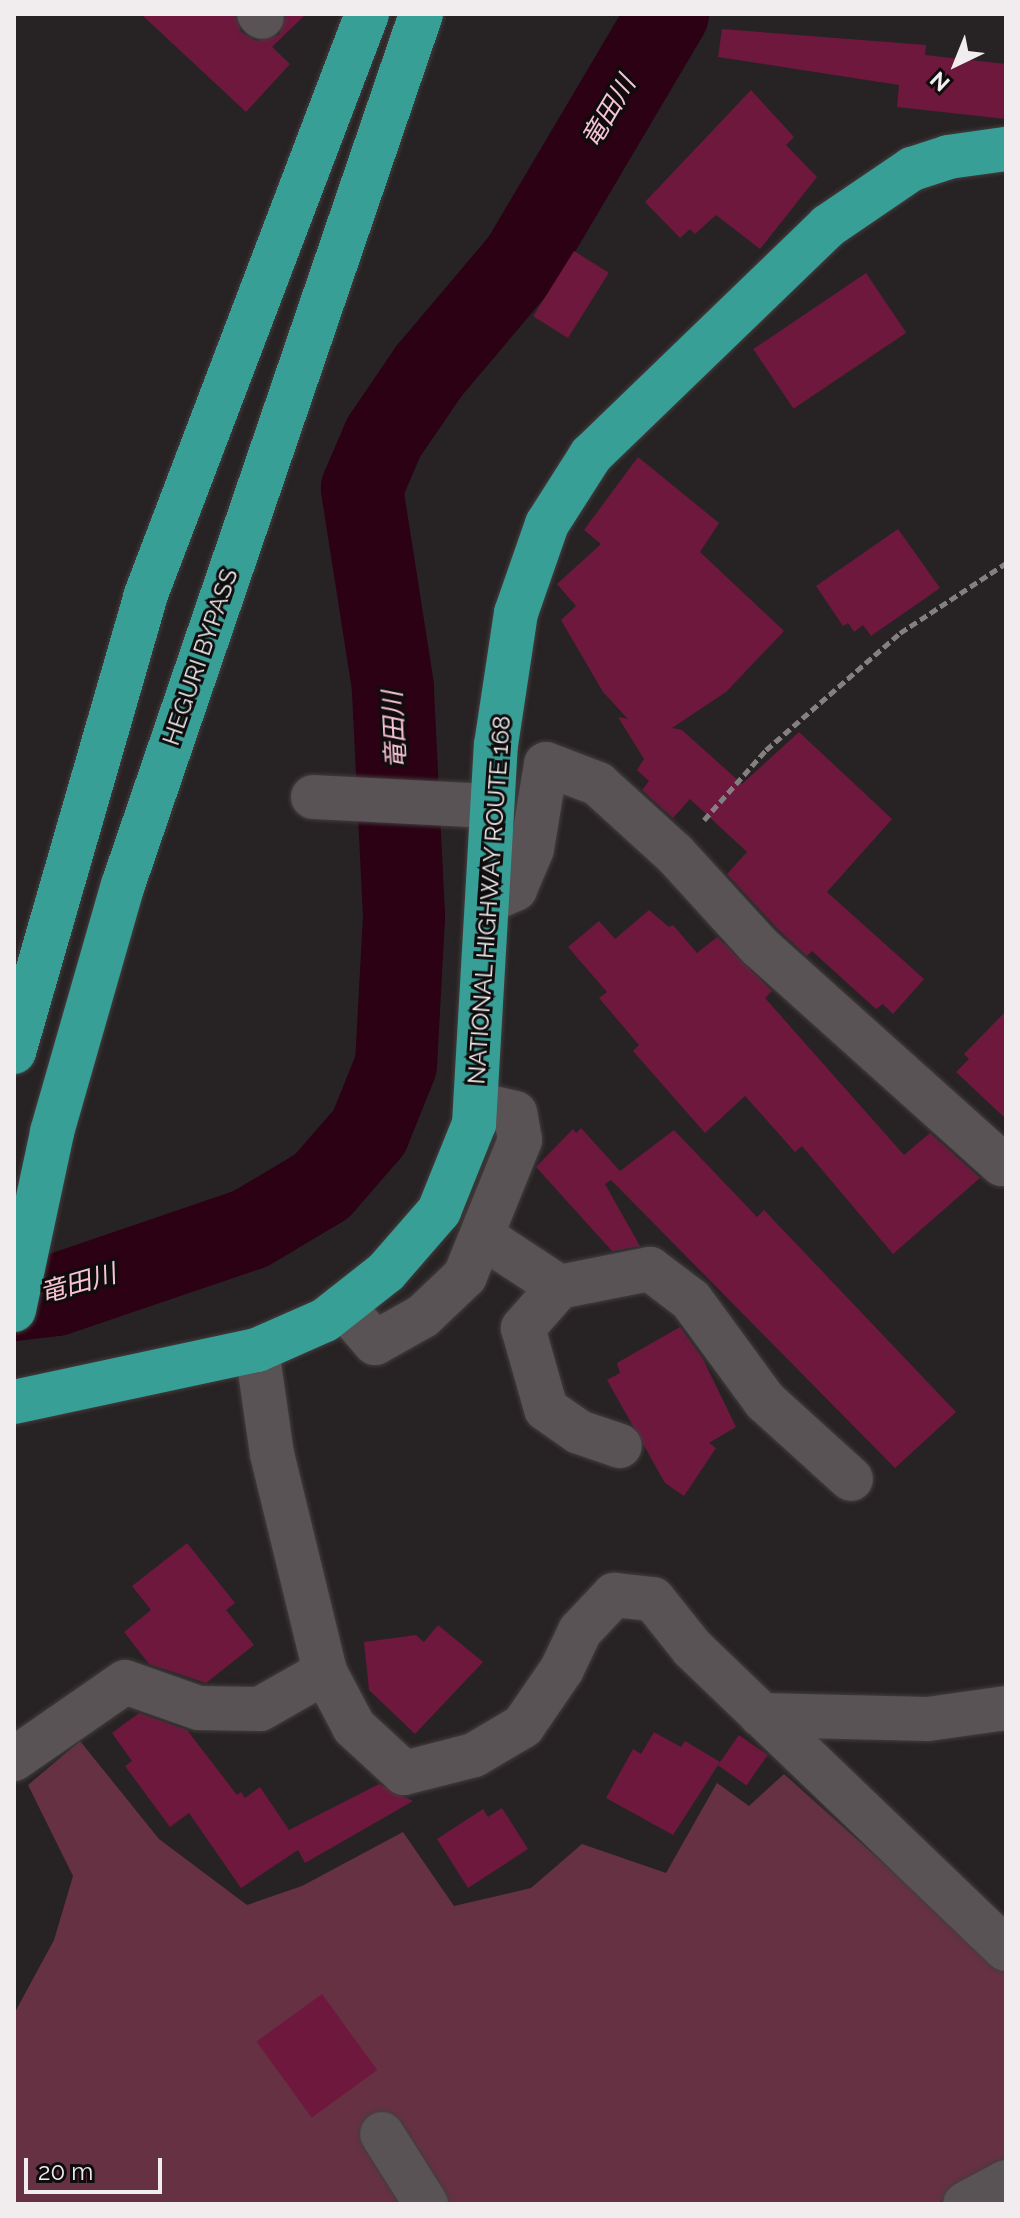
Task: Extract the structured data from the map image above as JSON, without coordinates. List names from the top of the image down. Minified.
{"streets":{"highway":["HEGURI BYPASS","NATIONAL HIGHWAY ROUTE 168"]},"water":["竜田川"],"scale_bar":"20 m","north":"bottom left"}
